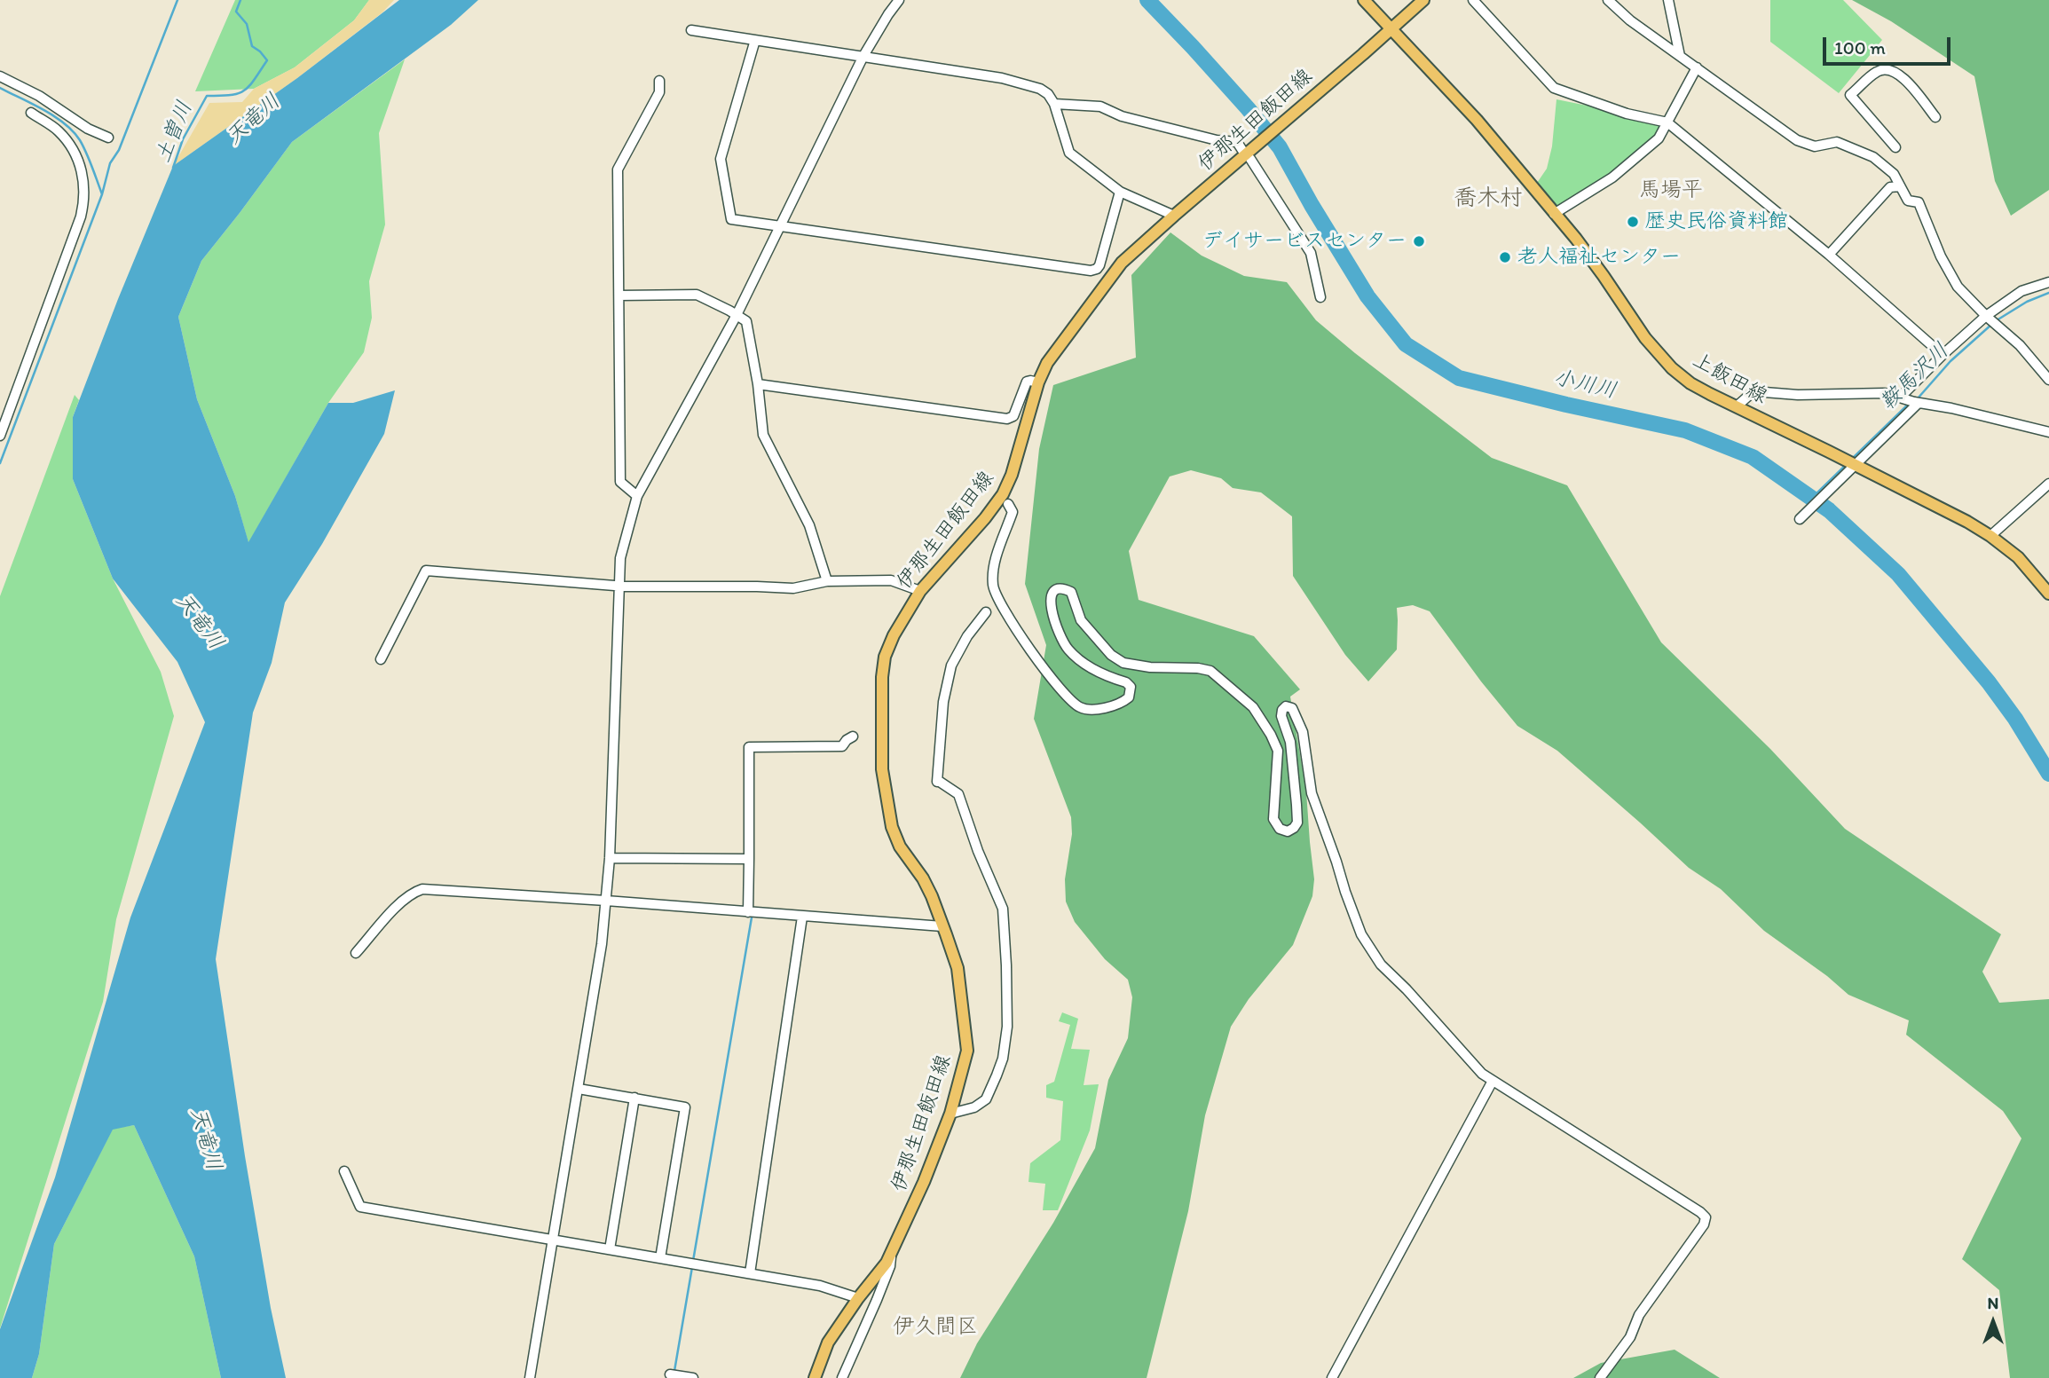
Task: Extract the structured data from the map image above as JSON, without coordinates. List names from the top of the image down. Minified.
{"streets":{"main road":["伊那生田飯田線","上飯田線"]},"crossings":[["伊那生田飯田線","上飯田線"]],"districts":["馬場平","喬木村","伊久間区"],"water":["天竜川","土曽川","鞍馬沢川","小川川"],"places":["歴史民俗資料館","デイサービスセンター","老人福祉センター"],"scale_bar":"100 m","north":"top"}
